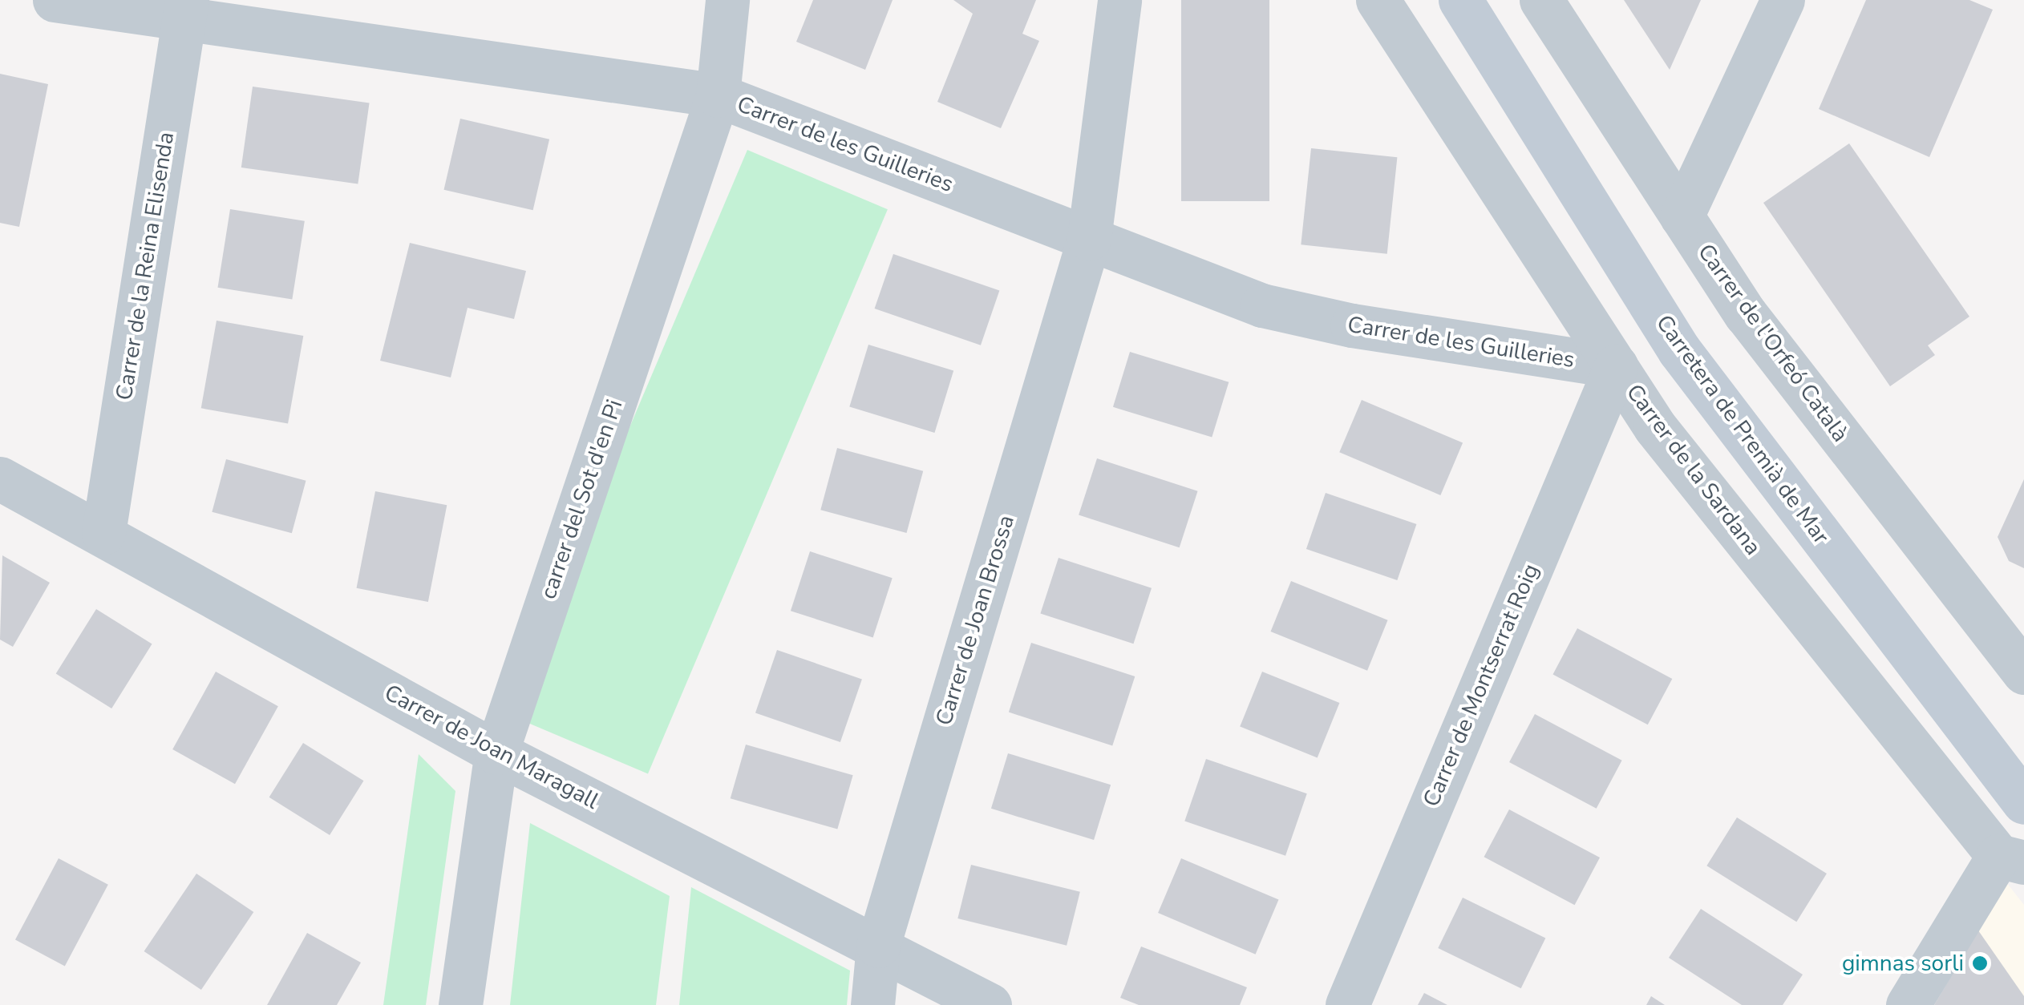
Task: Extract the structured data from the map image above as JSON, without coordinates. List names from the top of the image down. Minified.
{"streets":{"street":["Carrer de les Guilleries","Carrer de la Reina Elisenda","Carrer de l'Orfeó Català","Carretera de Premià de Mar","Carrer de la Sardana","carrer del Sot d'en Pi","Carrer de Joan Brossa","Carrer de Montserrat Roig","Carrer de Joan Maragall"]},"crossings":[["Carrer de les Guilleries","Carrer de la Reina Elisenda"],["Carrer de les Guilleries","Carrer de la Sardana"],["Carrer de les Guilleries","carrer del Sot d'en Pi"],["Carrer de les Guilleries","Carrer de Joan Brossa"],["Carrer de les Guilleries","Carrer de Montserrat Roig"],["Carrer de la Reina Elisenda","Carrer de Joan Maragall"],["Carrer de la Sardana","Carrer de Montserrat Roig"],["carrer del Sot d'en Pi","Carrer de Joan Maragall"],["Carrer de Joan Brossa","Carrer de Joan Maragall"]],"places":["gimnas sorli"]}
